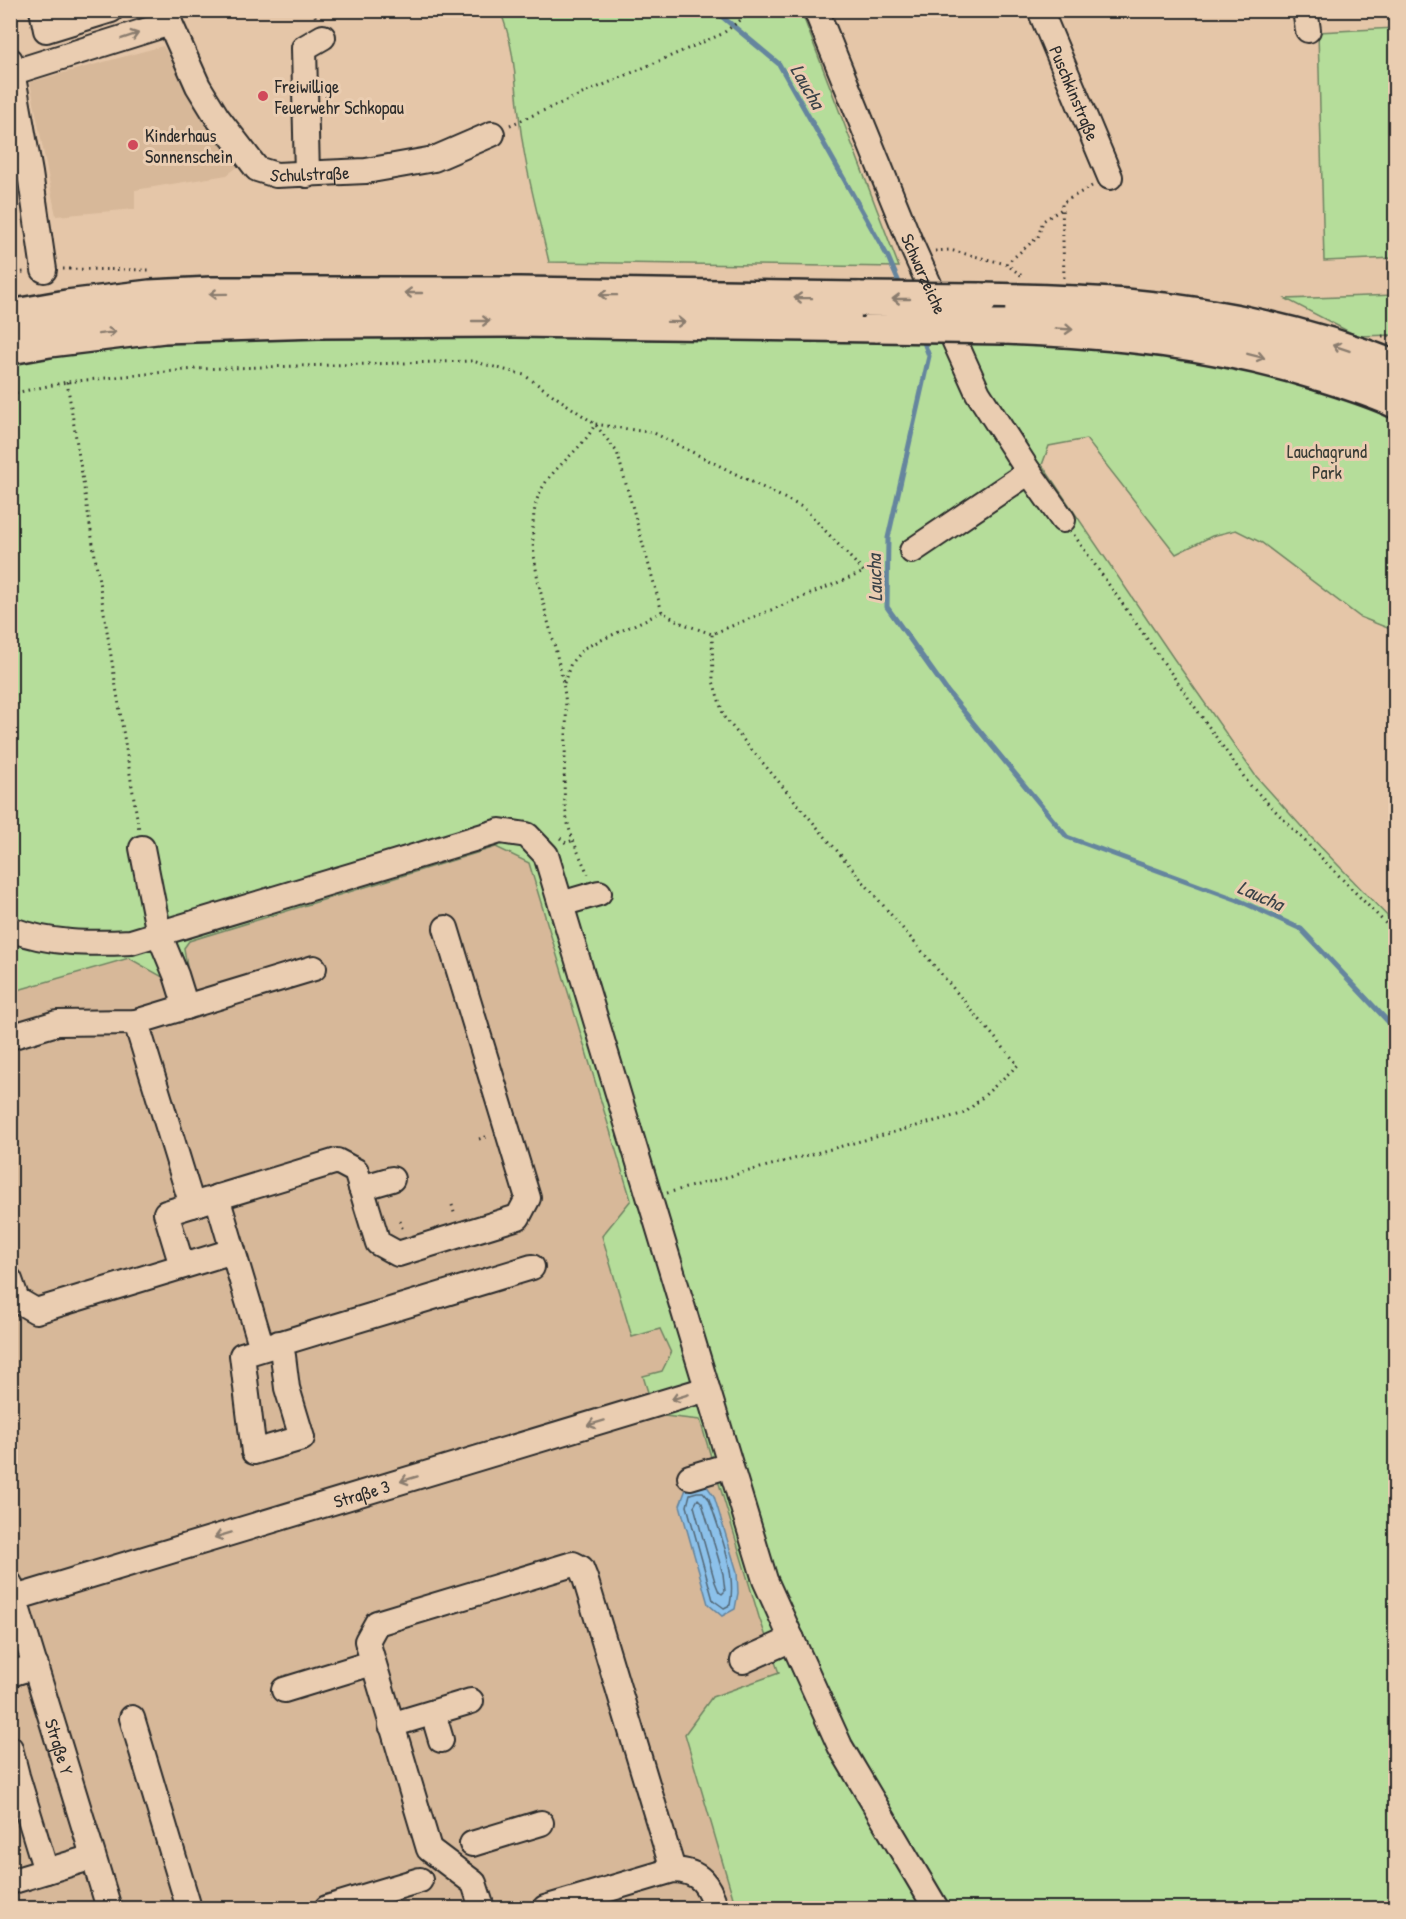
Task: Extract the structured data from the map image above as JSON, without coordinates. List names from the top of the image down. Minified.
{"streets":{"street":["Puschkinstraße","Schulstraße","Schwarzeiche","Straße 3","Straße Y"]},"crossings":[["Straße 3","Straße Y"]],"one_way":["Straße 3"],"water":["Laucha"],"parks":["Lauchagrund Park"],"places":["Freiwillige Feuerwehr Schkopau","Kinderhaus Sonnenschein"]}
